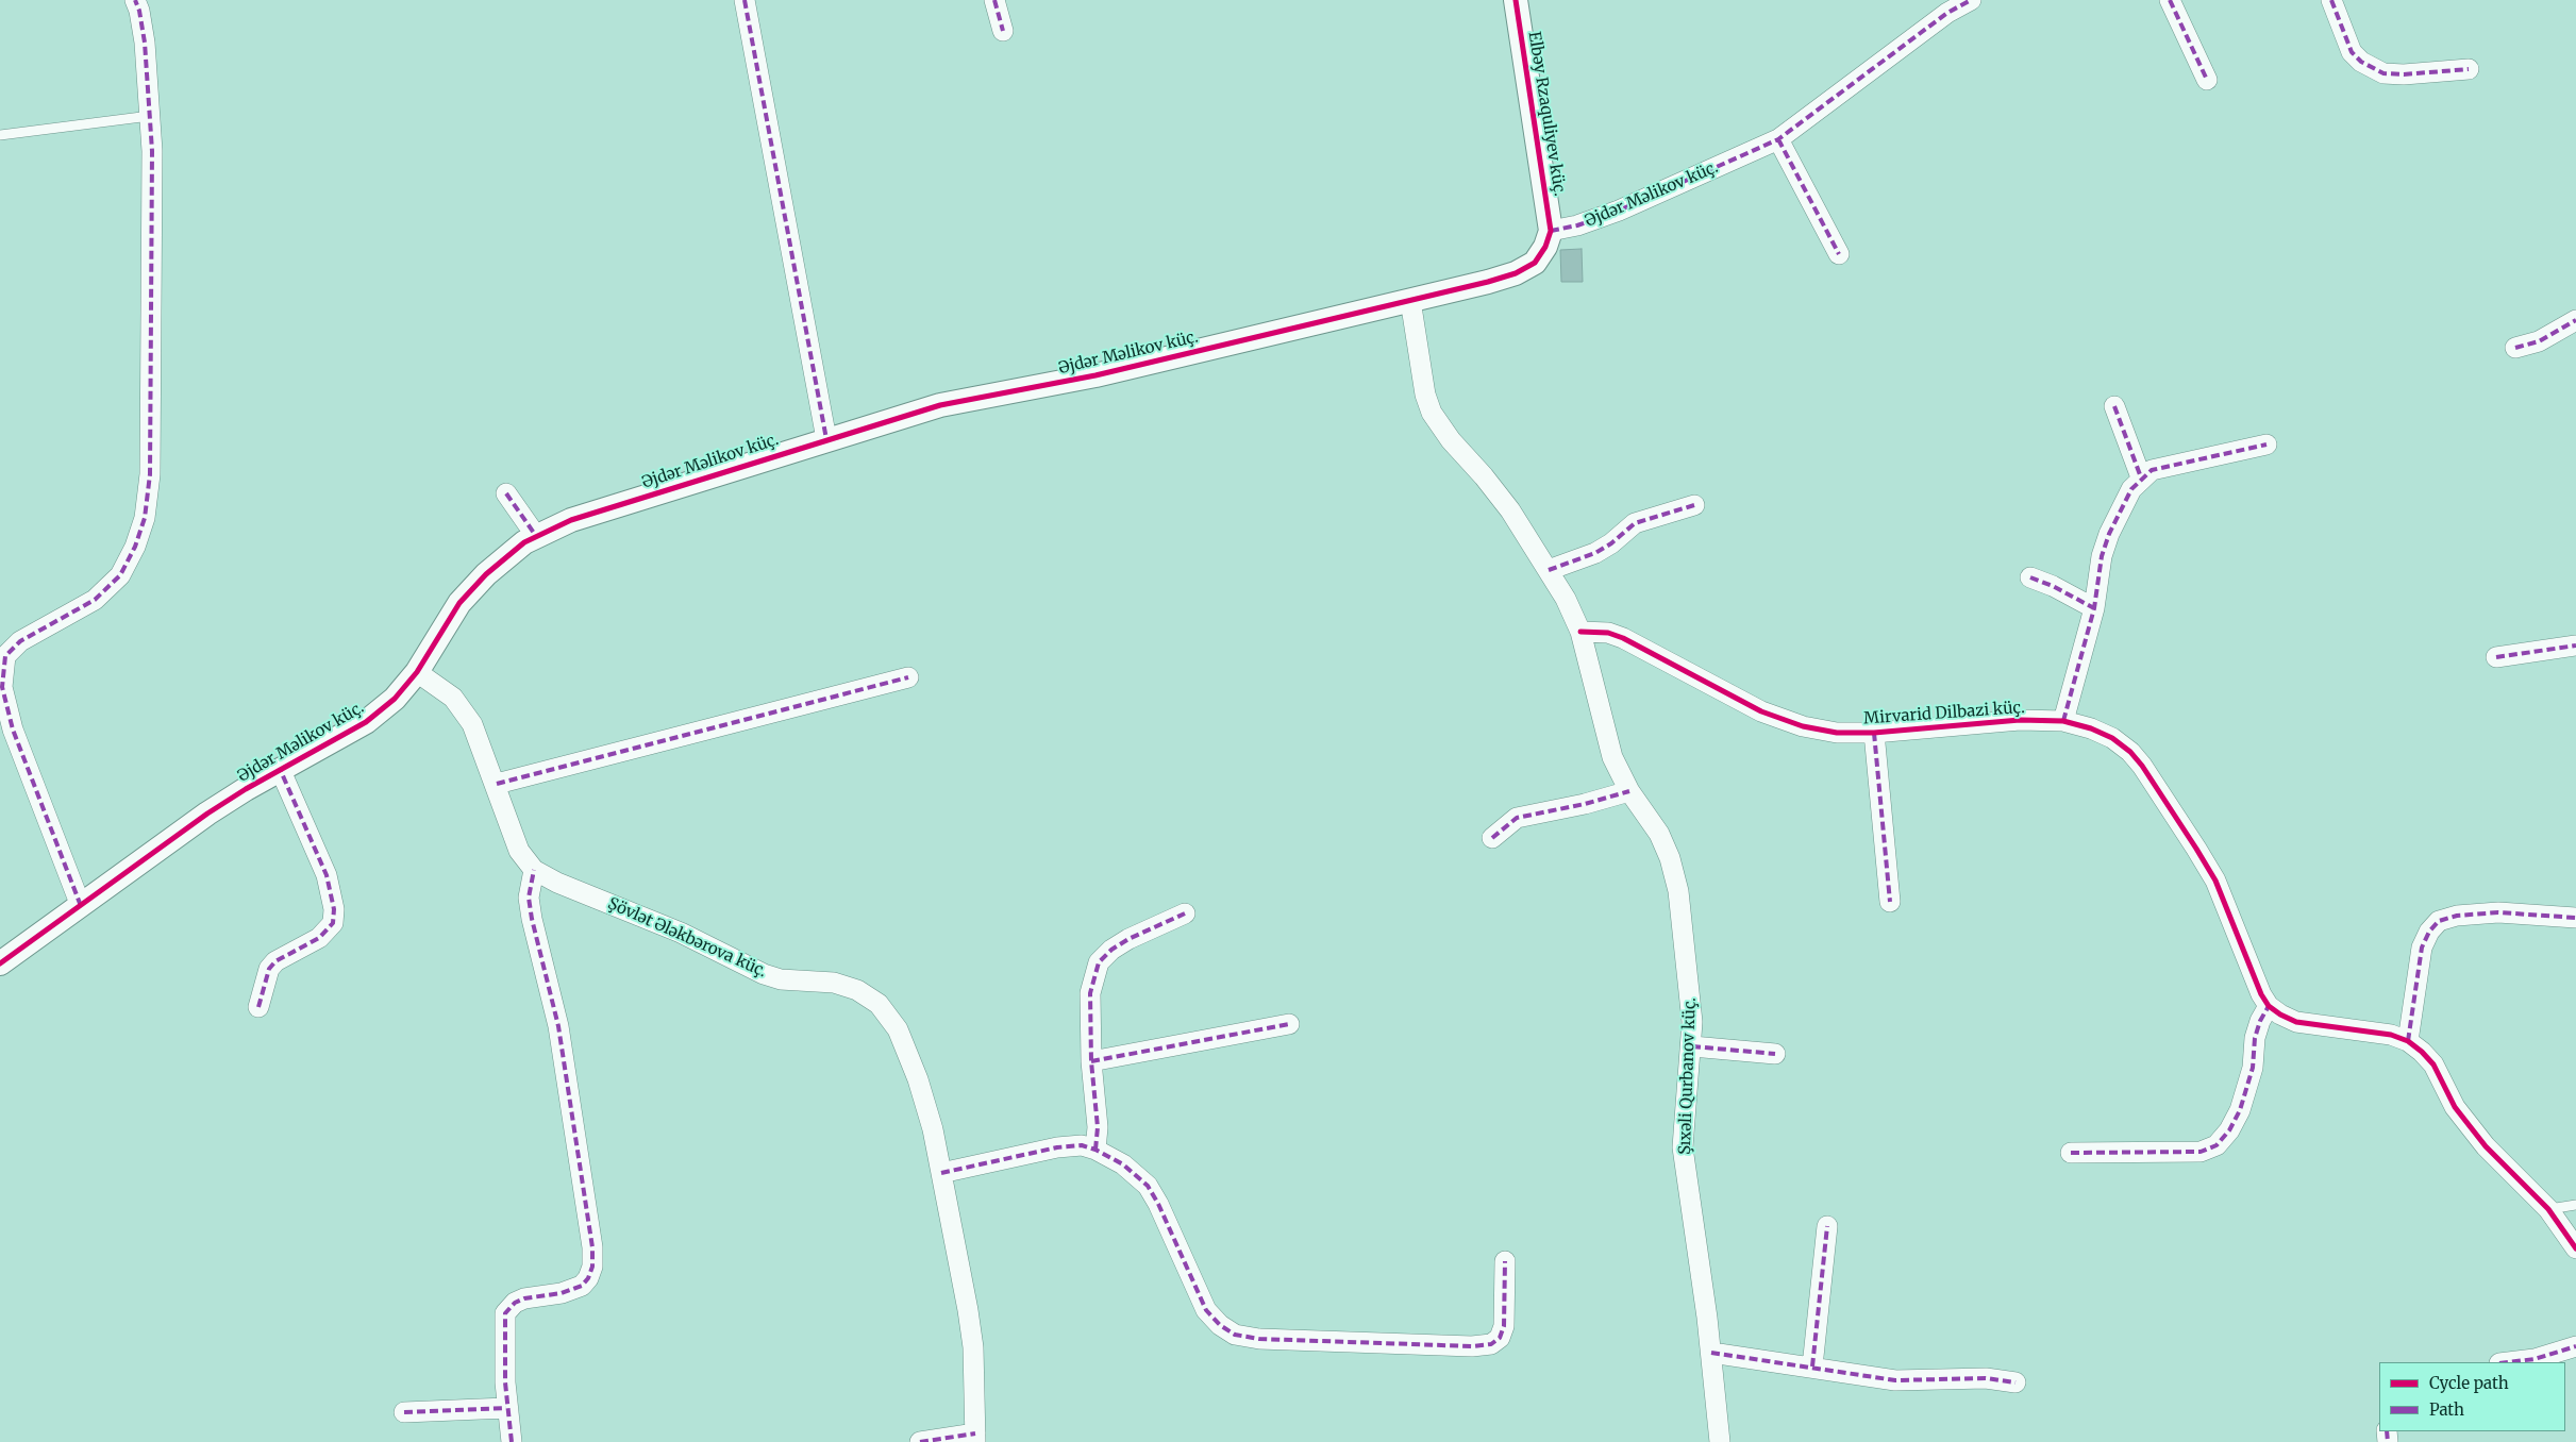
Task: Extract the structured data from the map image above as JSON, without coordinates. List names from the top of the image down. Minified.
{"streets":{"street":["Elbəy Rzaquliyev küç.","Əjdər Məlikov küç.","Mirvarid Dilbazi küç.","Şövlət Ələkbərova küç.","Şıxəli Qurbanov küç."]},"crossings":[["Elbəy Rzaquliyev küç.","Əjdər Məlikov küç."],["Əjdər Məlikov küç.","Şövlət Ələkbərova küç."],["Əjdər Məlikov küç.","Şıxəli Qurbanov küç."],["Mirvarid Dilbazi küç.","Şıxəli Qurbanov küç."]],"legend":["Cycle path","Path"]}
